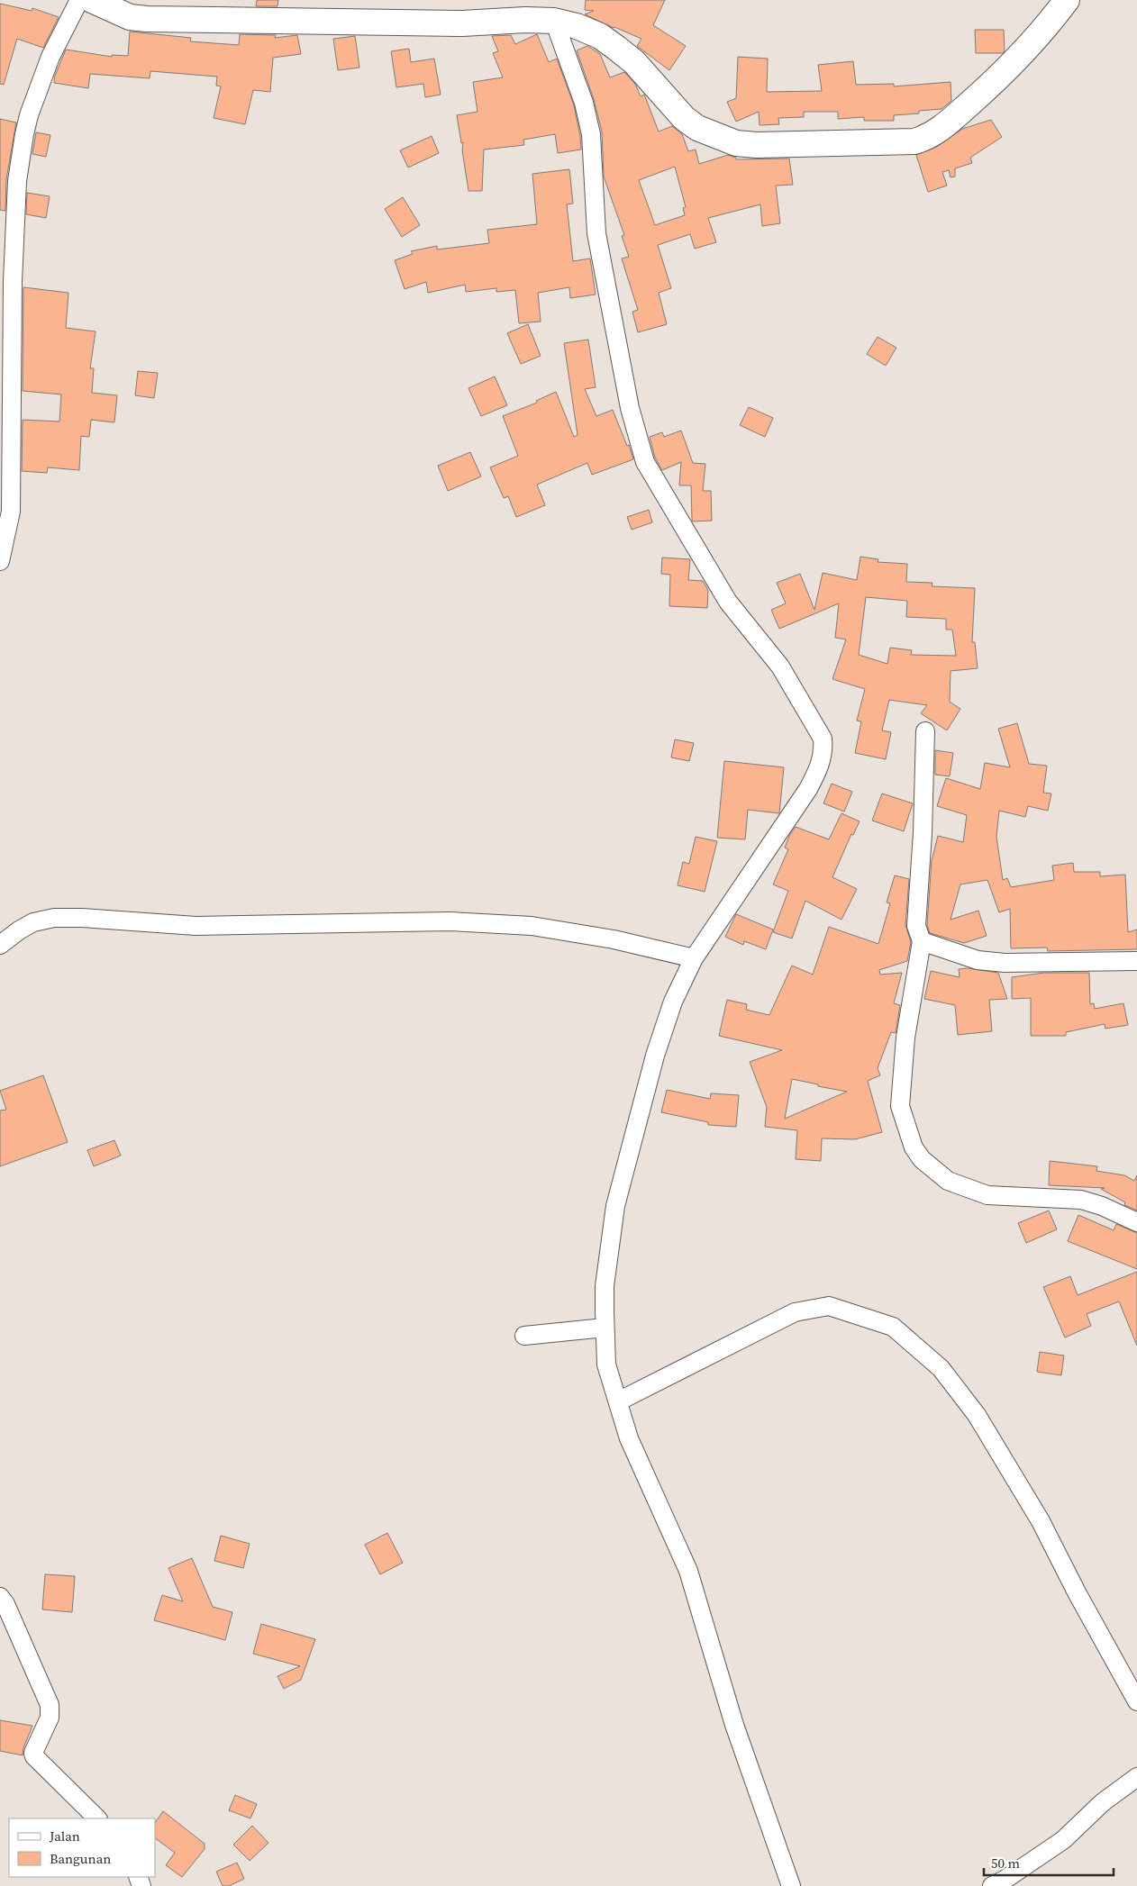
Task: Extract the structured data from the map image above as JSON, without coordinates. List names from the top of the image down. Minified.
{"legend":["Jalan","Bangunan"],"scale_bar":"50 m"}
